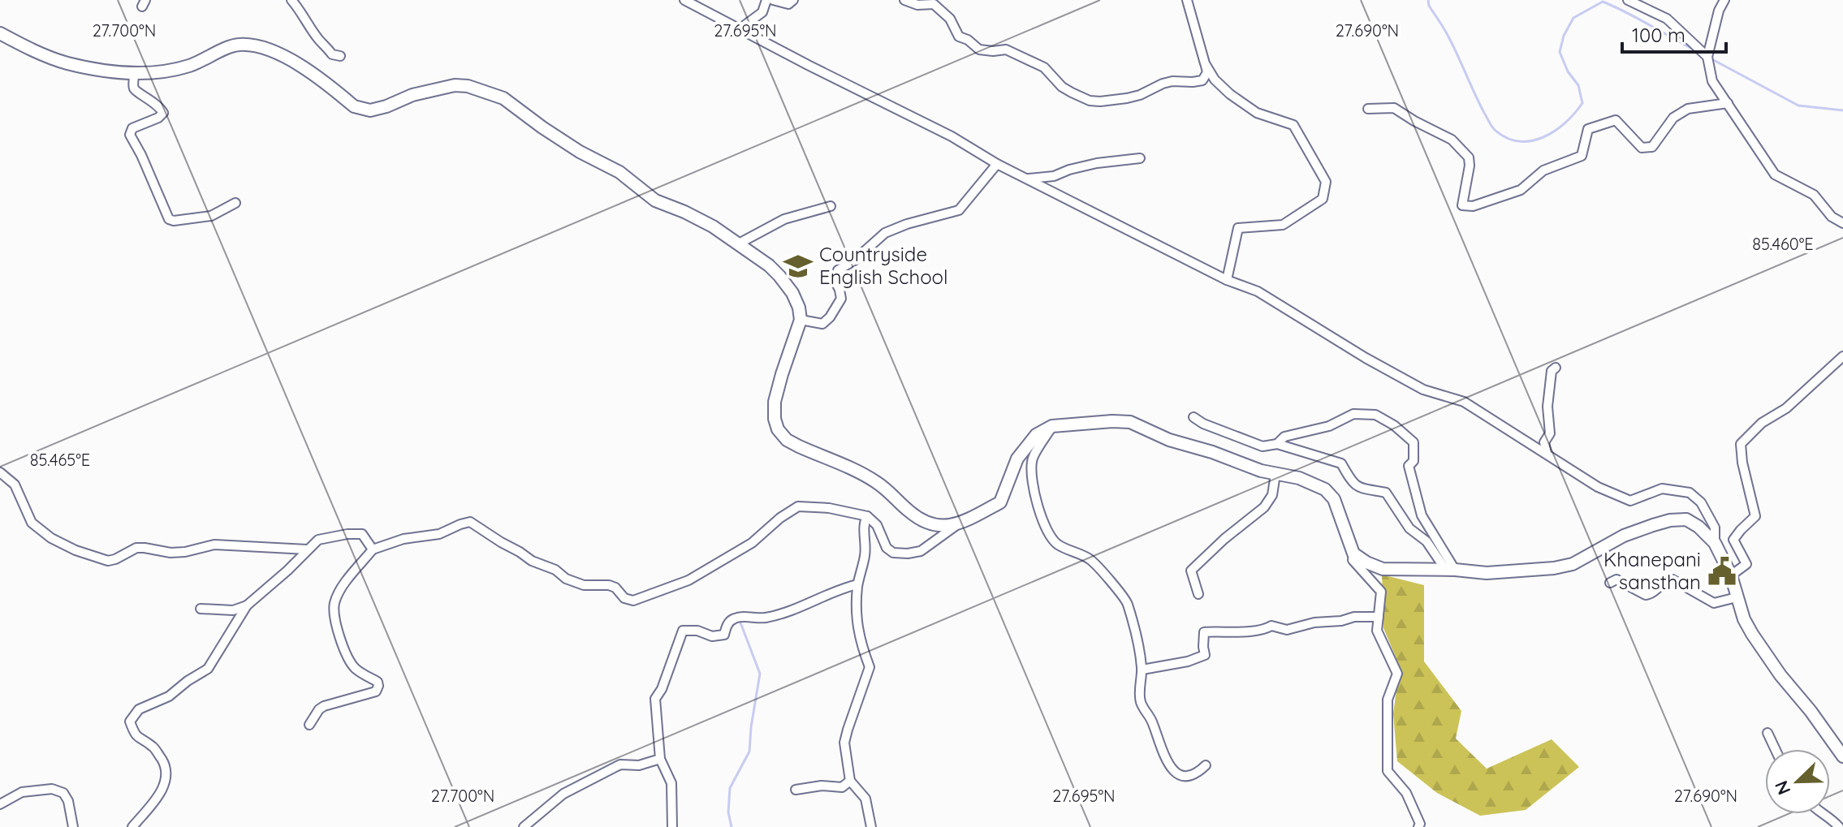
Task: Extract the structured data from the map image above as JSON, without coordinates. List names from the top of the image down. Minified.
{"places":{"school or university":["Countryside English School"],"public building":["Khanepani sansthan"]},"scale_bar":"100 m","north":"bottom left","coordinates":["27.700°N","27.695°N","27.690°N","85.460°E","85.465°E"]}
